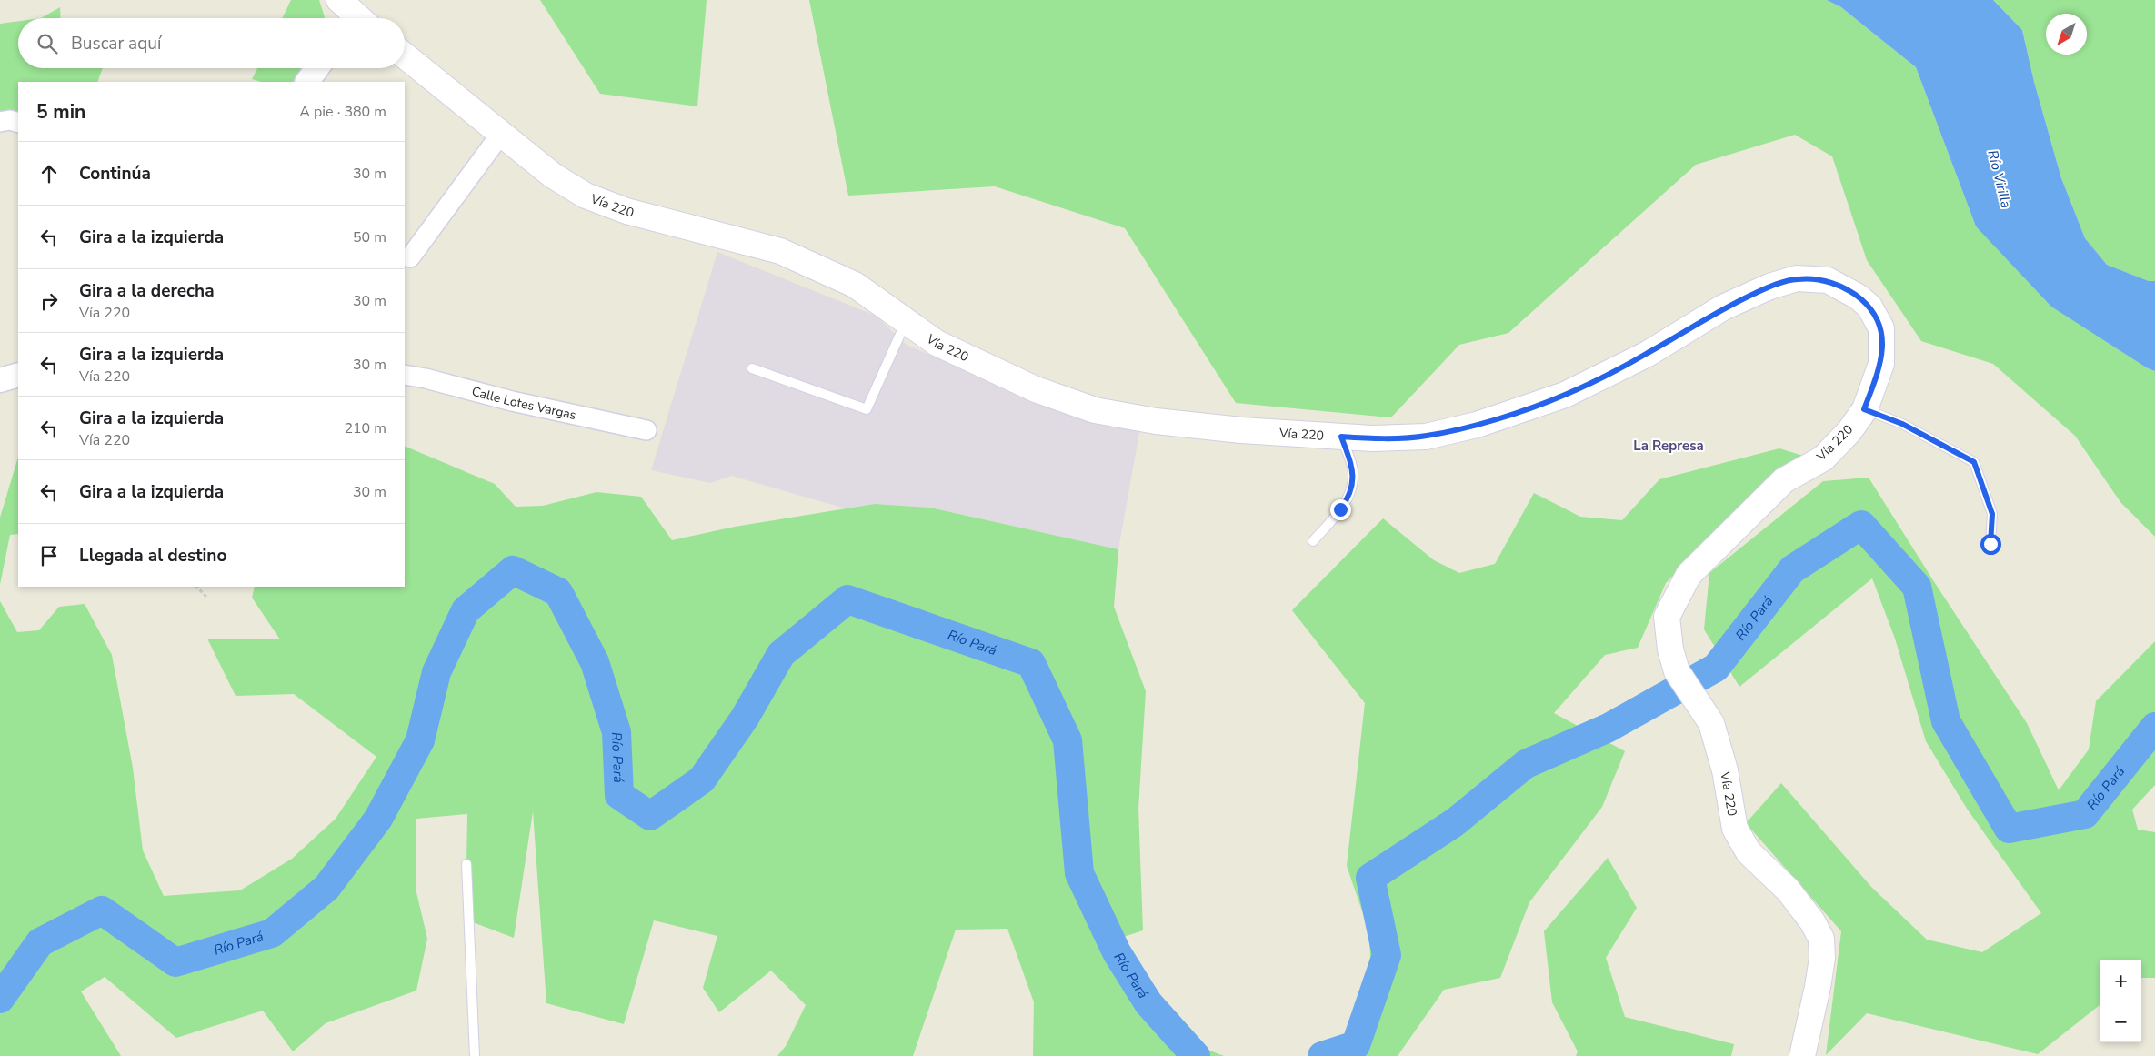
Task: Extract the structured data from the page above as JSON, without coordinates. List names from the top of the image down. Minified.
{"streets":{"main road":["Vía 220"],"street":["Calle Lotes Vargas"]},"districts":["La Represa"],"water":["Río Virilla","Río Pará"],"north":"bottom left","page":{"search":"Buscar aquí","heading":["5 min","A pie · 380 m"],"list":[["Continúa","30 m"],["Gira a la izquierda","50 m"],["Gira a la derecha","Vía 220","30 m"],["Gira a la izquierda","Vía 220","30 m"],["Gira a la izquierda","Vía 220","210 m"],["Gira a la izquierda","30 m"],"Llegada al destino"],"map_buttons":["+","−"]}}
